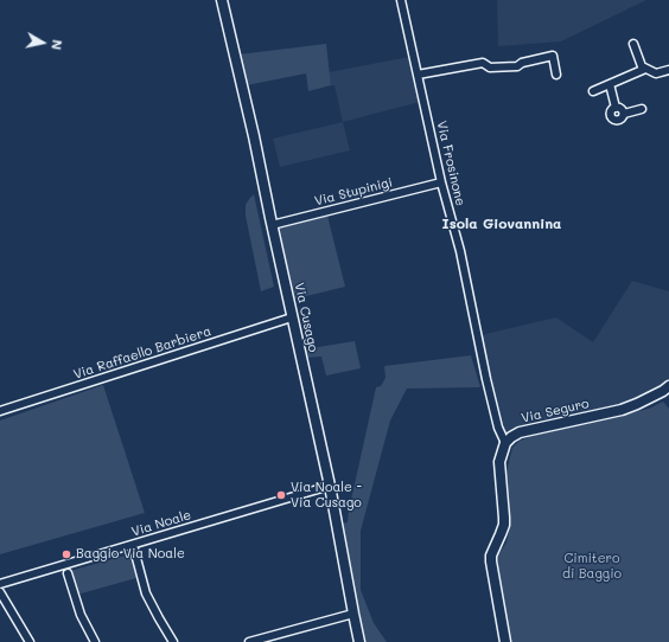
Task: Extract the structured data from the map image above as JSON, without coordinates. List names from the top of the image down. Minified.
{"streets":{"street":["Via Frosinone","Via Stupinigi","Via Cusago","Via Raffaello Barbiera","Via Seguro","Via Noale"]},"crossings":[["Via Frosinone","Via Stupinigi"],["Via Frosinone","Via Seguro"],["Via Stupinigi","Via Cusago"],["Via Cusago","Via Raffaello Barbiera"],["Via Cusago","Via Noale"]],"districts":["Isola Giovannina"],"parks":["Cimitero di Baggio"],"places":["Via Noale - Via Cusago","Baggio Via Noale"],"north":"right"}
